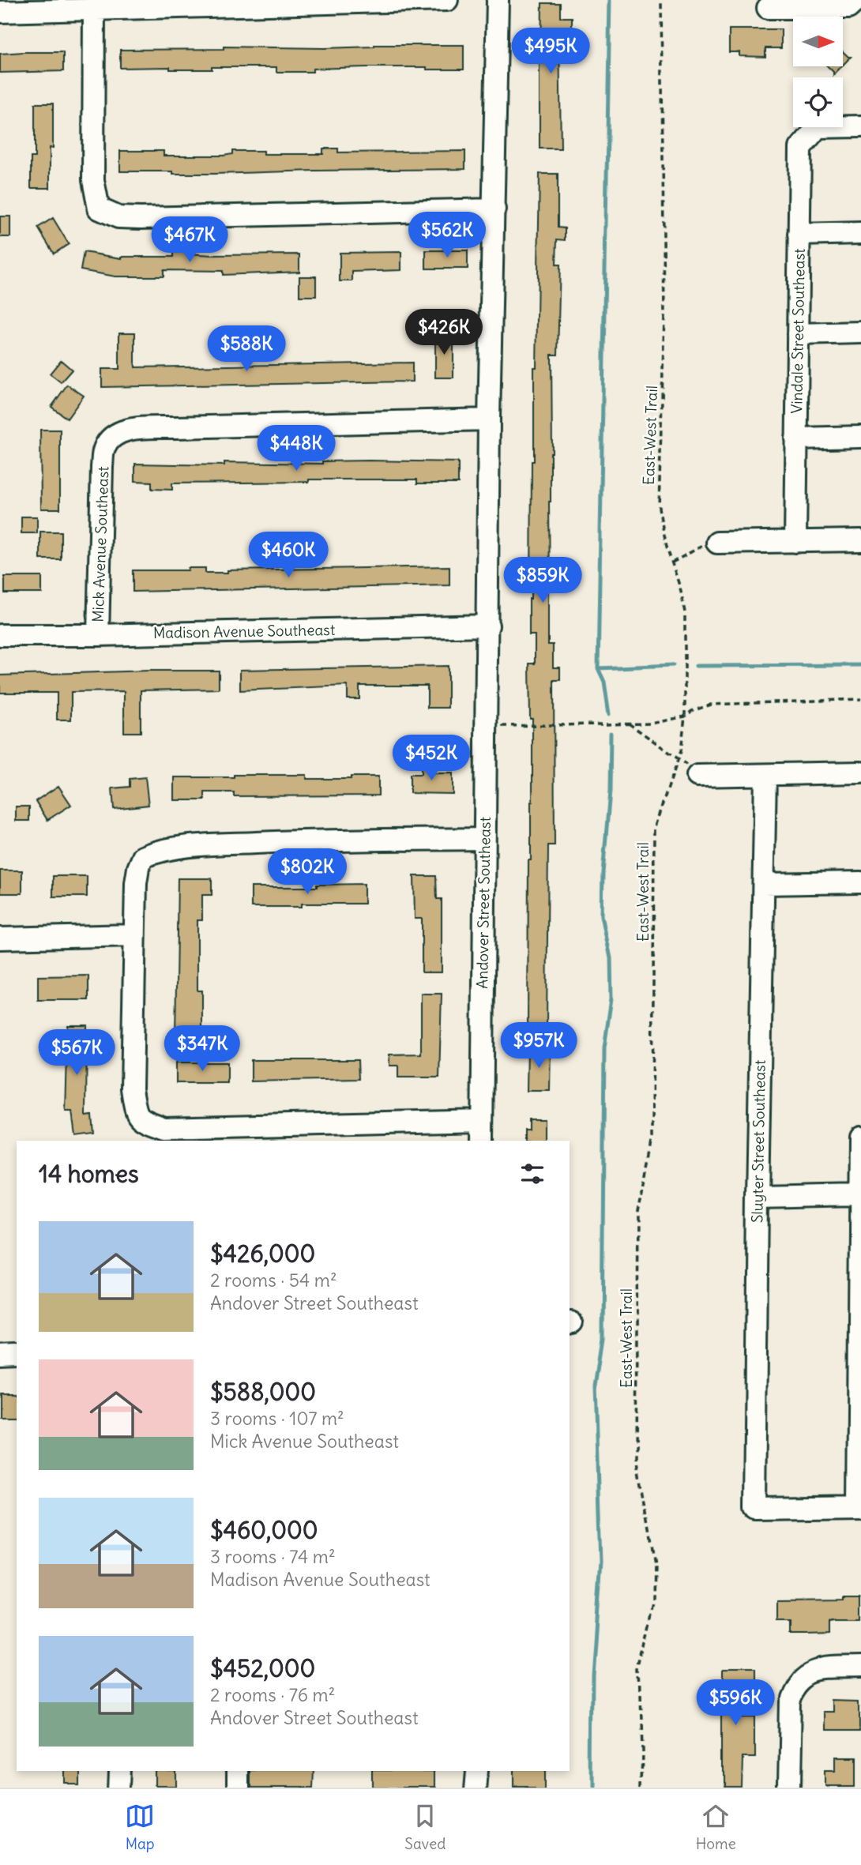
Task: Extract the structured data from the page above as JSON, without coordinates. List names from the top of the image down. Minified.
{"streets":{"street":["Vindale Street Southeast","Mick Avenue Southeast","Madison Avenue Southeast","Andover Street Southeast","Sluyter Street Southeast"],"path":["East-West Trail"]},"crossings":[["Mick Avenue Southeast","Madison Avenue Southeast"],["Mick Avenue Southeast","Andover Street Southeast"],["Madison Avenue Southeast","Andover Street Southeast"]],"north":"right","page":{"price":["$495K","$562K","$467K","$426K","$588K","$448K","$460K","$859K","$452K","$802K","$957K","$347K","$567K","$596K"],"heading":"14 homes","list":[{"name":"$426,000","note":"2 rooms · 54 m² · Andover Street Southeast"},{"name":"$588,000","note":"3 rooms · 107 m² · Mick Avenue Southeast"},{"name":"$460,000","note":"3 rooms · 74 m² · Madison Avenue Southeast"},{"name":"$452,000","note":"2 rooms · 76 m² · Andover Street Southeast"}],"tabs":["Map","Saved","Home"]}}
